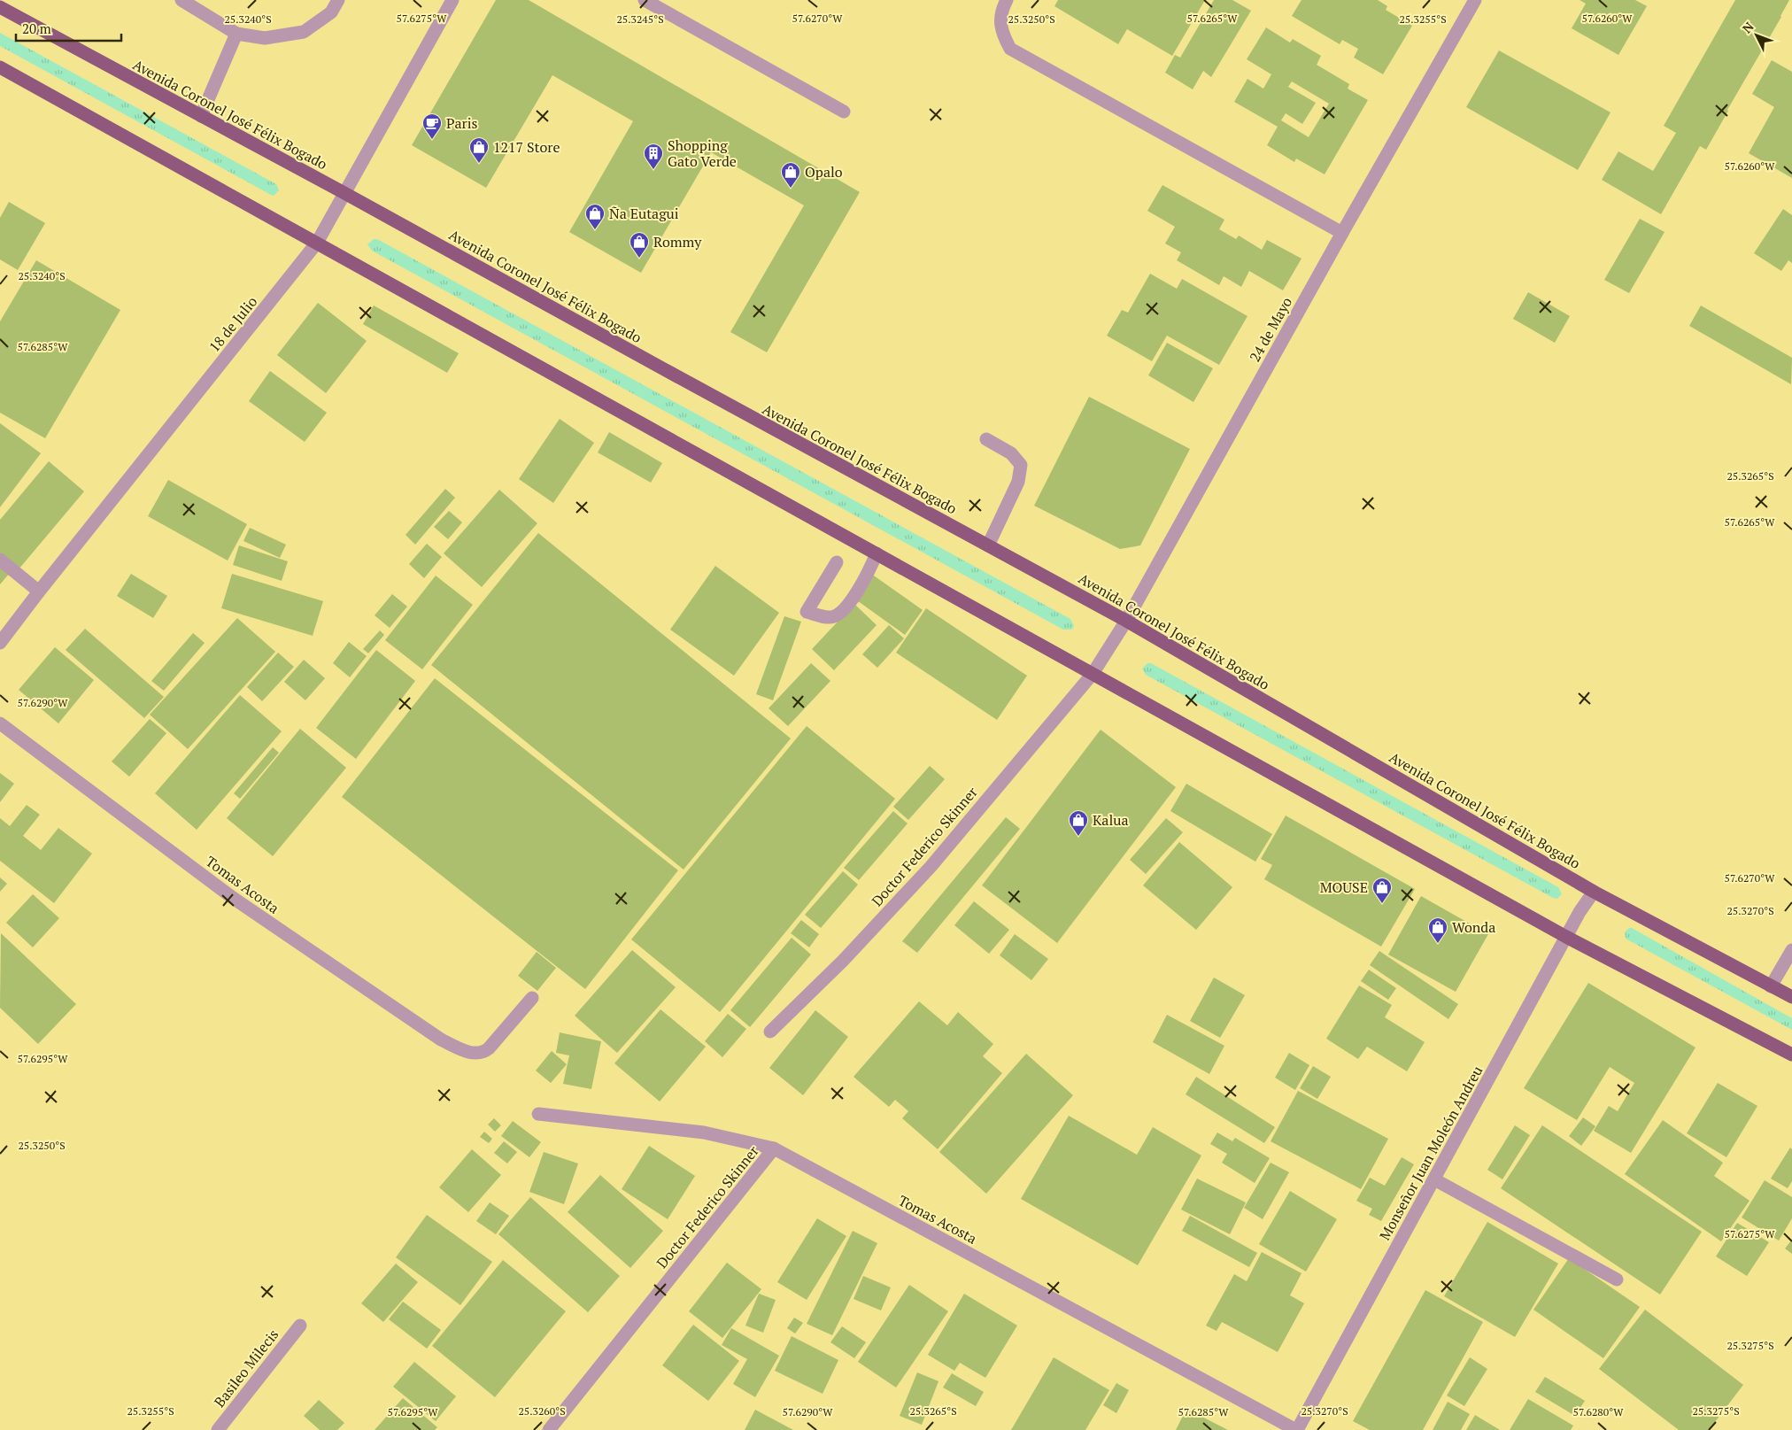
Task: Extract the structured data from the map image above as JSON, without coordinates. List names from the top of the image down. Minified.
{"streets":{"main road":["Avenida Coronel José Félix Bogado"],"street":["18 de Julio","24 de Mayo","Doctor Federico Skinner","Tomas Acosta","Monseñor Juan Moleón Andreu","Basileo Milecis"]},"crossings":[["Avenida Coronel José Félix Bogado","18 de Julio"],["Avenida Coronel José Félix Bogado","24 de Mayo"],["Avenida Coronel José Félix Bogado","Monseñor Juan Moleón Andreu"],["24 de Mayo","Doctor Federico Skinner"],["Doctor Federico Skinner","Tomas Acosta"],["Tomas Acosta","Monseñor Juan Moleón Andreu"]],"places":{"cafe":["Paris"],"shop":["1217 Store","Opalo","Ña Eutagui","Rommy","Kalua","MOUSE","Wonda"],"building":["Shopping Gato Verde"]},"scale_bar":"20 m","north":"top left","coordinates":["57.6275°W","57.6270°W","57.6265°W","57.6260°W","25.3255°S","25.3240°S","25.3245°S","25.3250°S","57.6285°W","25.3265°S","57.6290°W","25.3270°S","57.6295°W","25.3275°S","25.3260°S","57.6280°W"]}
